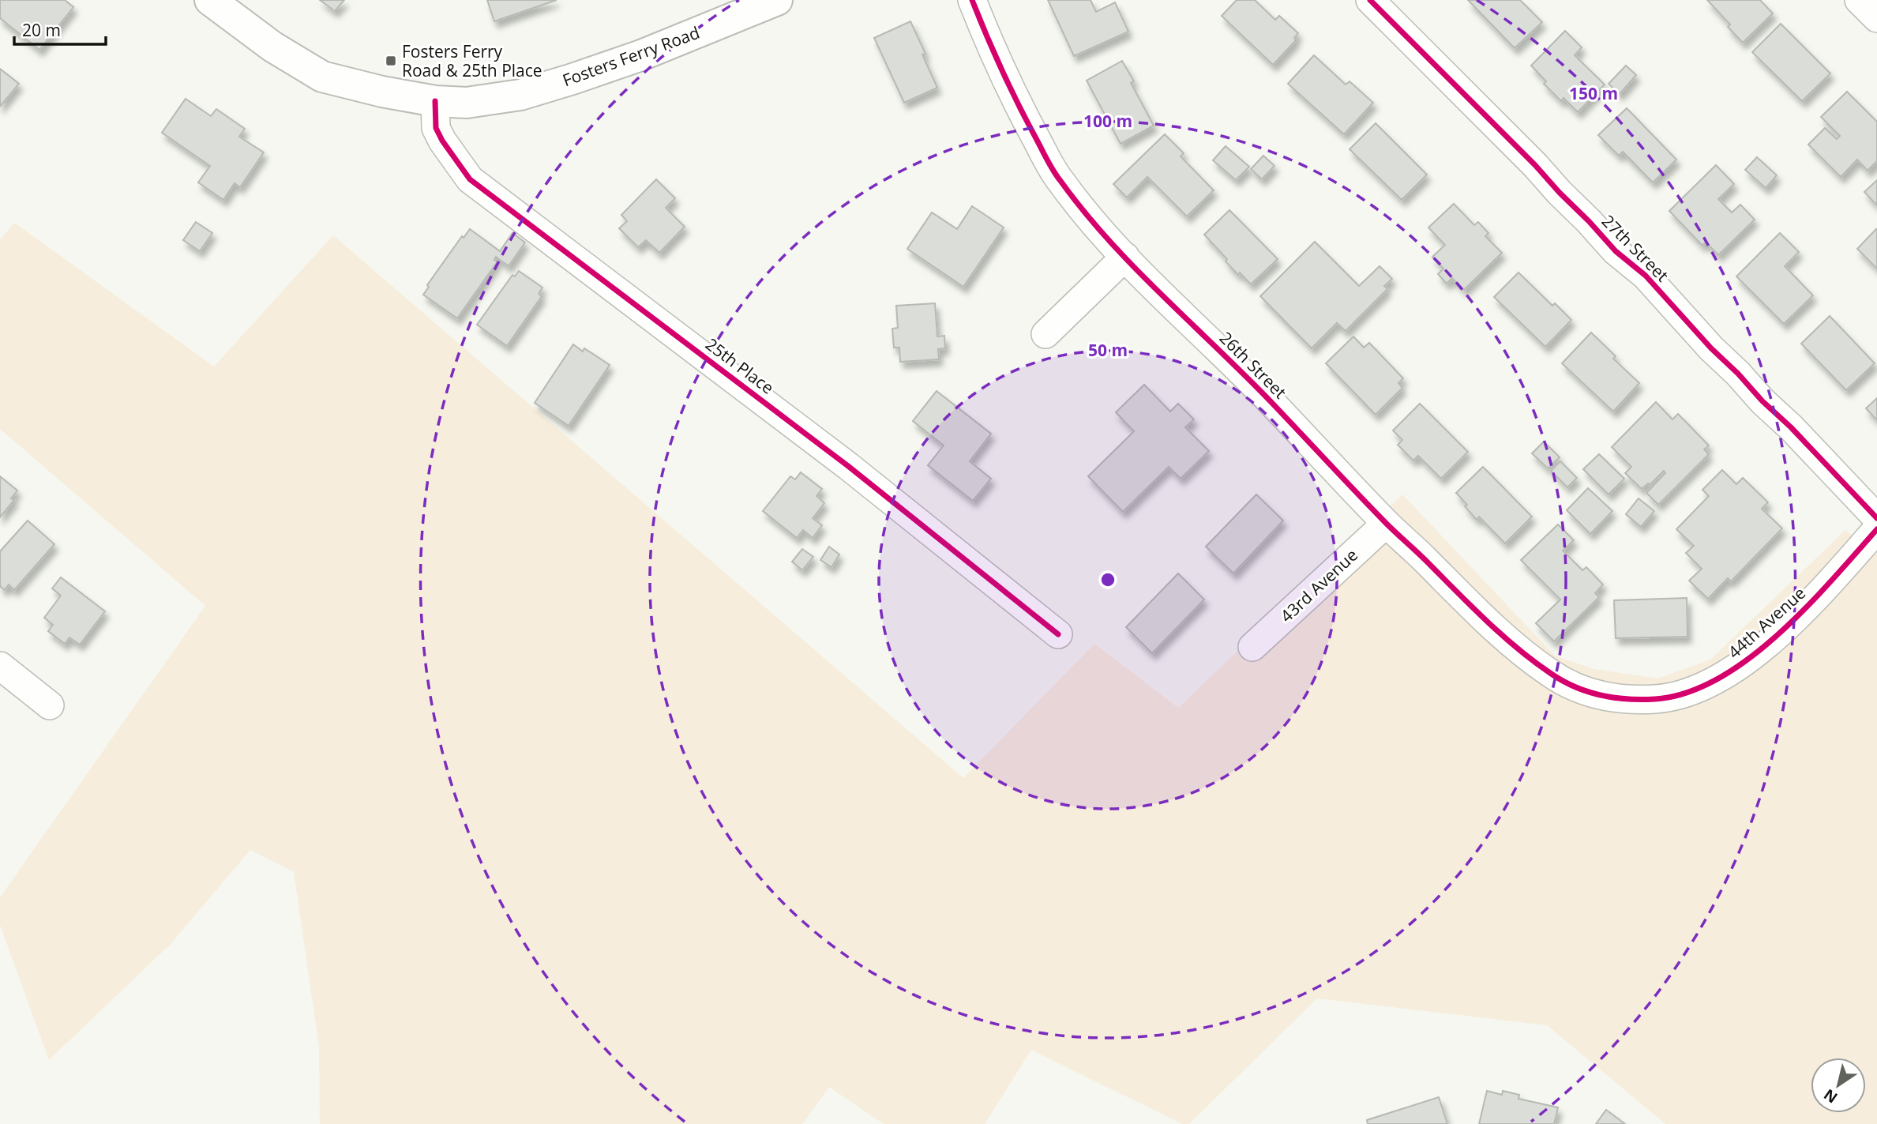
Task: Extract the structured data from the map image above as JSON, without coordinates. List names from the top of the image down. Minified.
{"streets":{"street":["Fosters Ferry Road","27th Street","26th Street","25th Place","43rd Avenue","44th Avenue"]},"crossings":[["Fosters Ferry Road","25th Place"],["26th Street","43rd Avenue"],["26th Street","44th Avenue"]],"places":{"transit":["Fosters Ferry Road & 25th Place"]},"scale_bar":"20 m","north":"bottom left","rings":["150 m","100 m","50 m"]}
